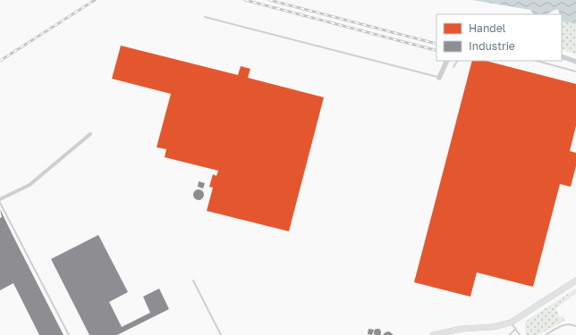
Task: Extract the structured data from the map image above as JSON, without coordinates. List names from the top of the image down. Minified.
{"legend":["Handel","Industrie"]}
